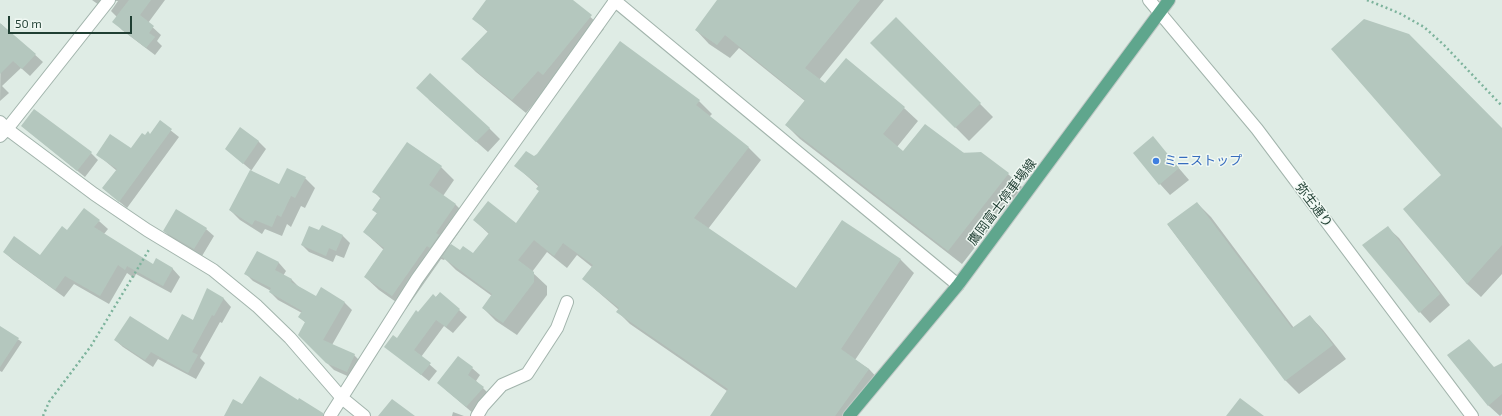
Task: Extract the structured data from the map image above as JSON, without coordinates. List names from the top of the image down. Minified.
{"streets":{"main road":["鷹岡富士停車場線"],"street":["弥生通り"]},"crossings":[["鷹岡富士停車場線","弥生通り"]],"places":["ミニストップ"],"scale_bar":"50 m"}
